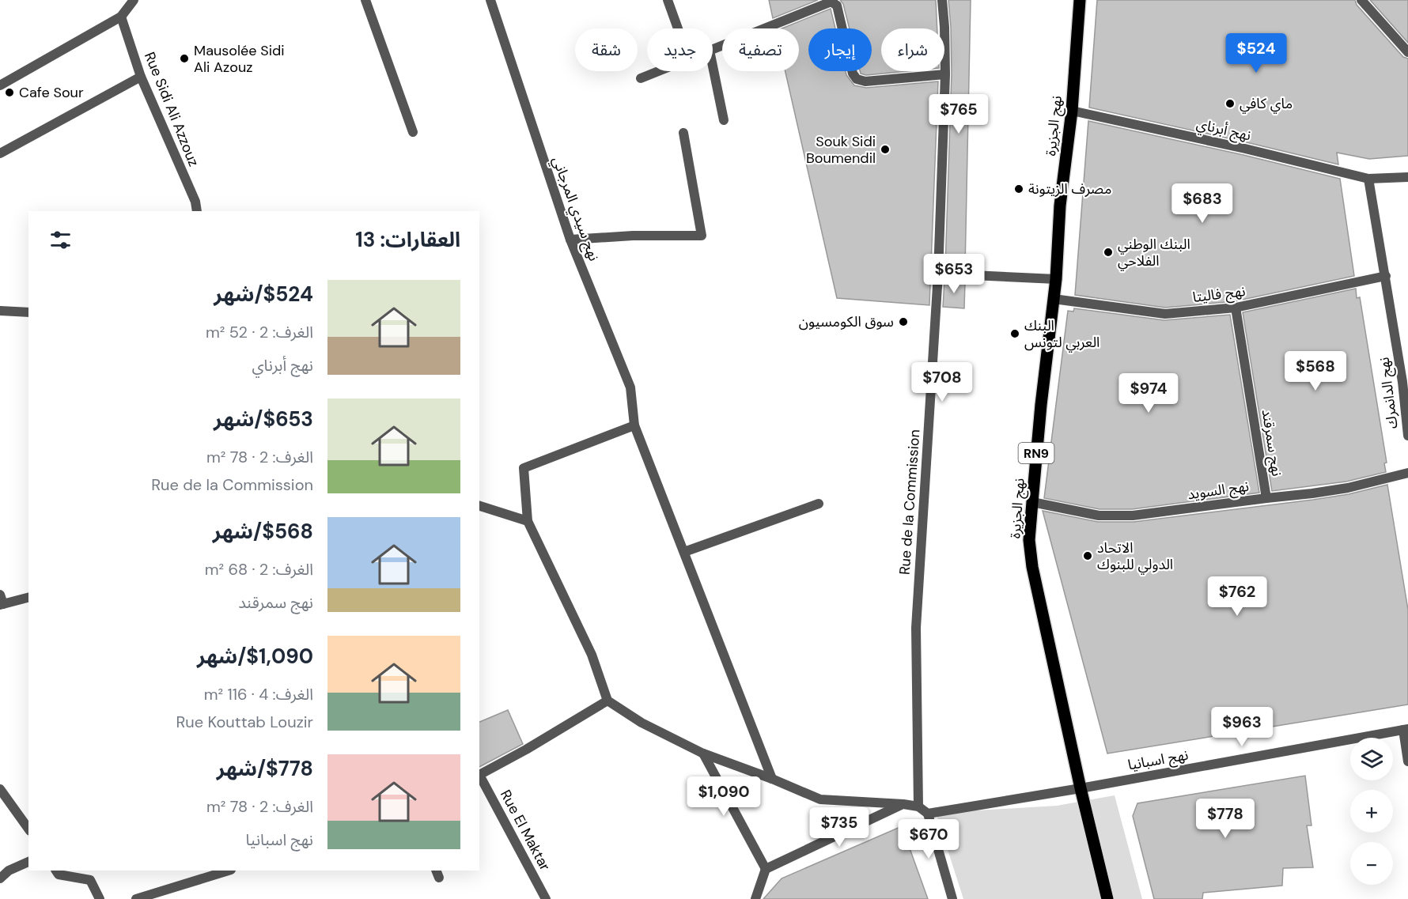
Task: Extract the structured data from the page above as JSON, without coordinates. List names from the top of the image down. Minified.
{"streets":{"main road":["نهج الجزيرة","RN9"],"street":["Rue Sidi Ali Azzouz","نهج أبرناي","نهج سيدي المرجاني","نهج فاليتا","نهج الدانمرك","نهج سمرقند","نهج السويد","Rue de la Commission","نهج اسبانيا","Rue El Maktar"]},"crossings":[["نهج الجزيرة","نهج أبرناي"],["نهج الجزيرة","نهج فاليتا"],["نهج الجزيرة","نهج السويد"],["نهج الجزيرة","نهج اسبانيا"],["نهج أبرناي","نهج الدانمرك"],["نهج فاليتا","نهج الدانمرك"],["نهج فاليتا","نهج سمرقند"],["نهج سمرقند","نهج السويد"]],"places":["Mausolée Sidi Ali Azouz","Cafe Sour","ماي كافي","Souk Sidi Boumendil","مصرف الزيتونة","البنك الوطني الفلاحي","سوق الكومسيون","البنك العربي لتونس","الاتحاد الدولي للبنوك"],"page":{"chip":["شراء","إيجار","تصفية","جديد","شقة"],"price":["$524","$765","$683","$653","$568","$708","$974","$762","$963","$1,090","$778","$735","$670"],"heading":"العقارات: 13","list":[{"name":"$524/شهر","note":"الغرف: 2 · 52 m² · نهج أبرناي"},{"name":"$653/شهر","note":"الغرف: 2 · 78 m² · Rue de la Commission"},{"name":"$568/شهر","note":"الغرف: 2 · 68 m² · نهج سمرقند"},{"name":"$1,090/شهر","note":"الغرف: 4 · 116 m² · Rue Kouttab Louzir"},{"name":"$778/شهر","note":"الغرف: 2 · 78 m² · نهج اسبانيا"}],"map_buttons":["+","−"]}}
